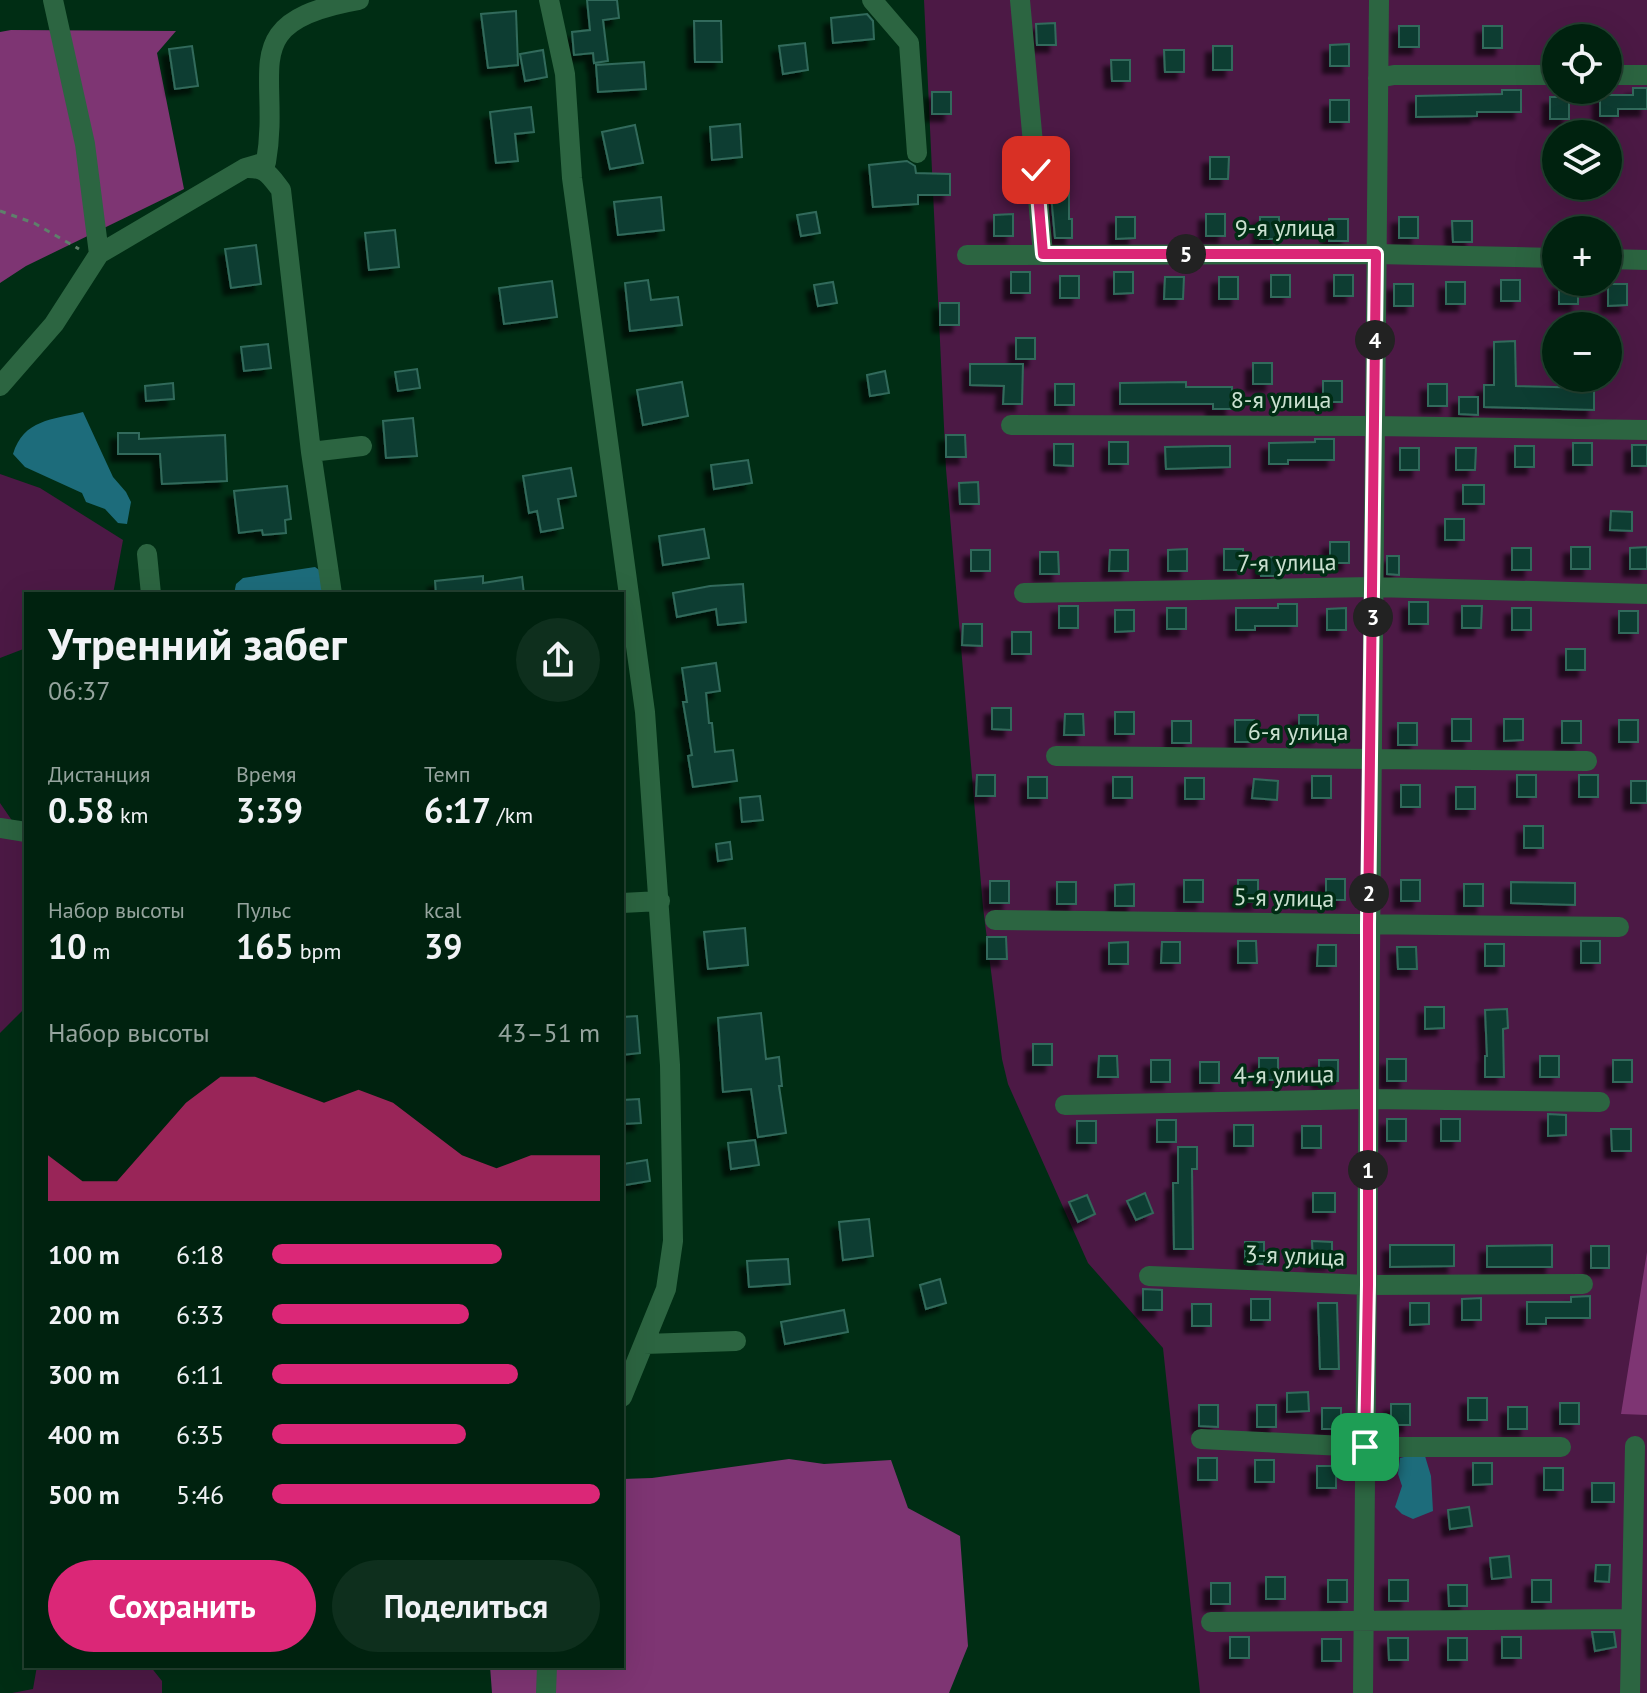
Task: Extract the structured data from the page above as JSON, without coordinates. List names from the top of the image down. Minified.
{"streets":{"street":["9-я улица","8-я улица","7-я улица","6-я улица","5-я улица","4-я улица","3-я улица"]},"page":{"map_buttons":["+","−"],"pins":["5","4","3","2","1"],"heading":["Утренний забег","06:37"],"stats":[["Дистанция","0.58 km"],["Время","3:39"],["Темп","6:17 /km"],["Набор высоты","10 m"],["Пульс","165 bpm"],["kcal","39"]],"chart":["Набор высоты","43–51 m"],"list":[{"name":"100 m","note":"6:18"},{"name":"200 m","note":"6:33"},{"name":"300 m","note":"6:11"},{"name":"400 m","note":"6:35"},{"name":"500 m","note":"5:46"}],"buttons":["Сохранить","Поделиться"]}}
